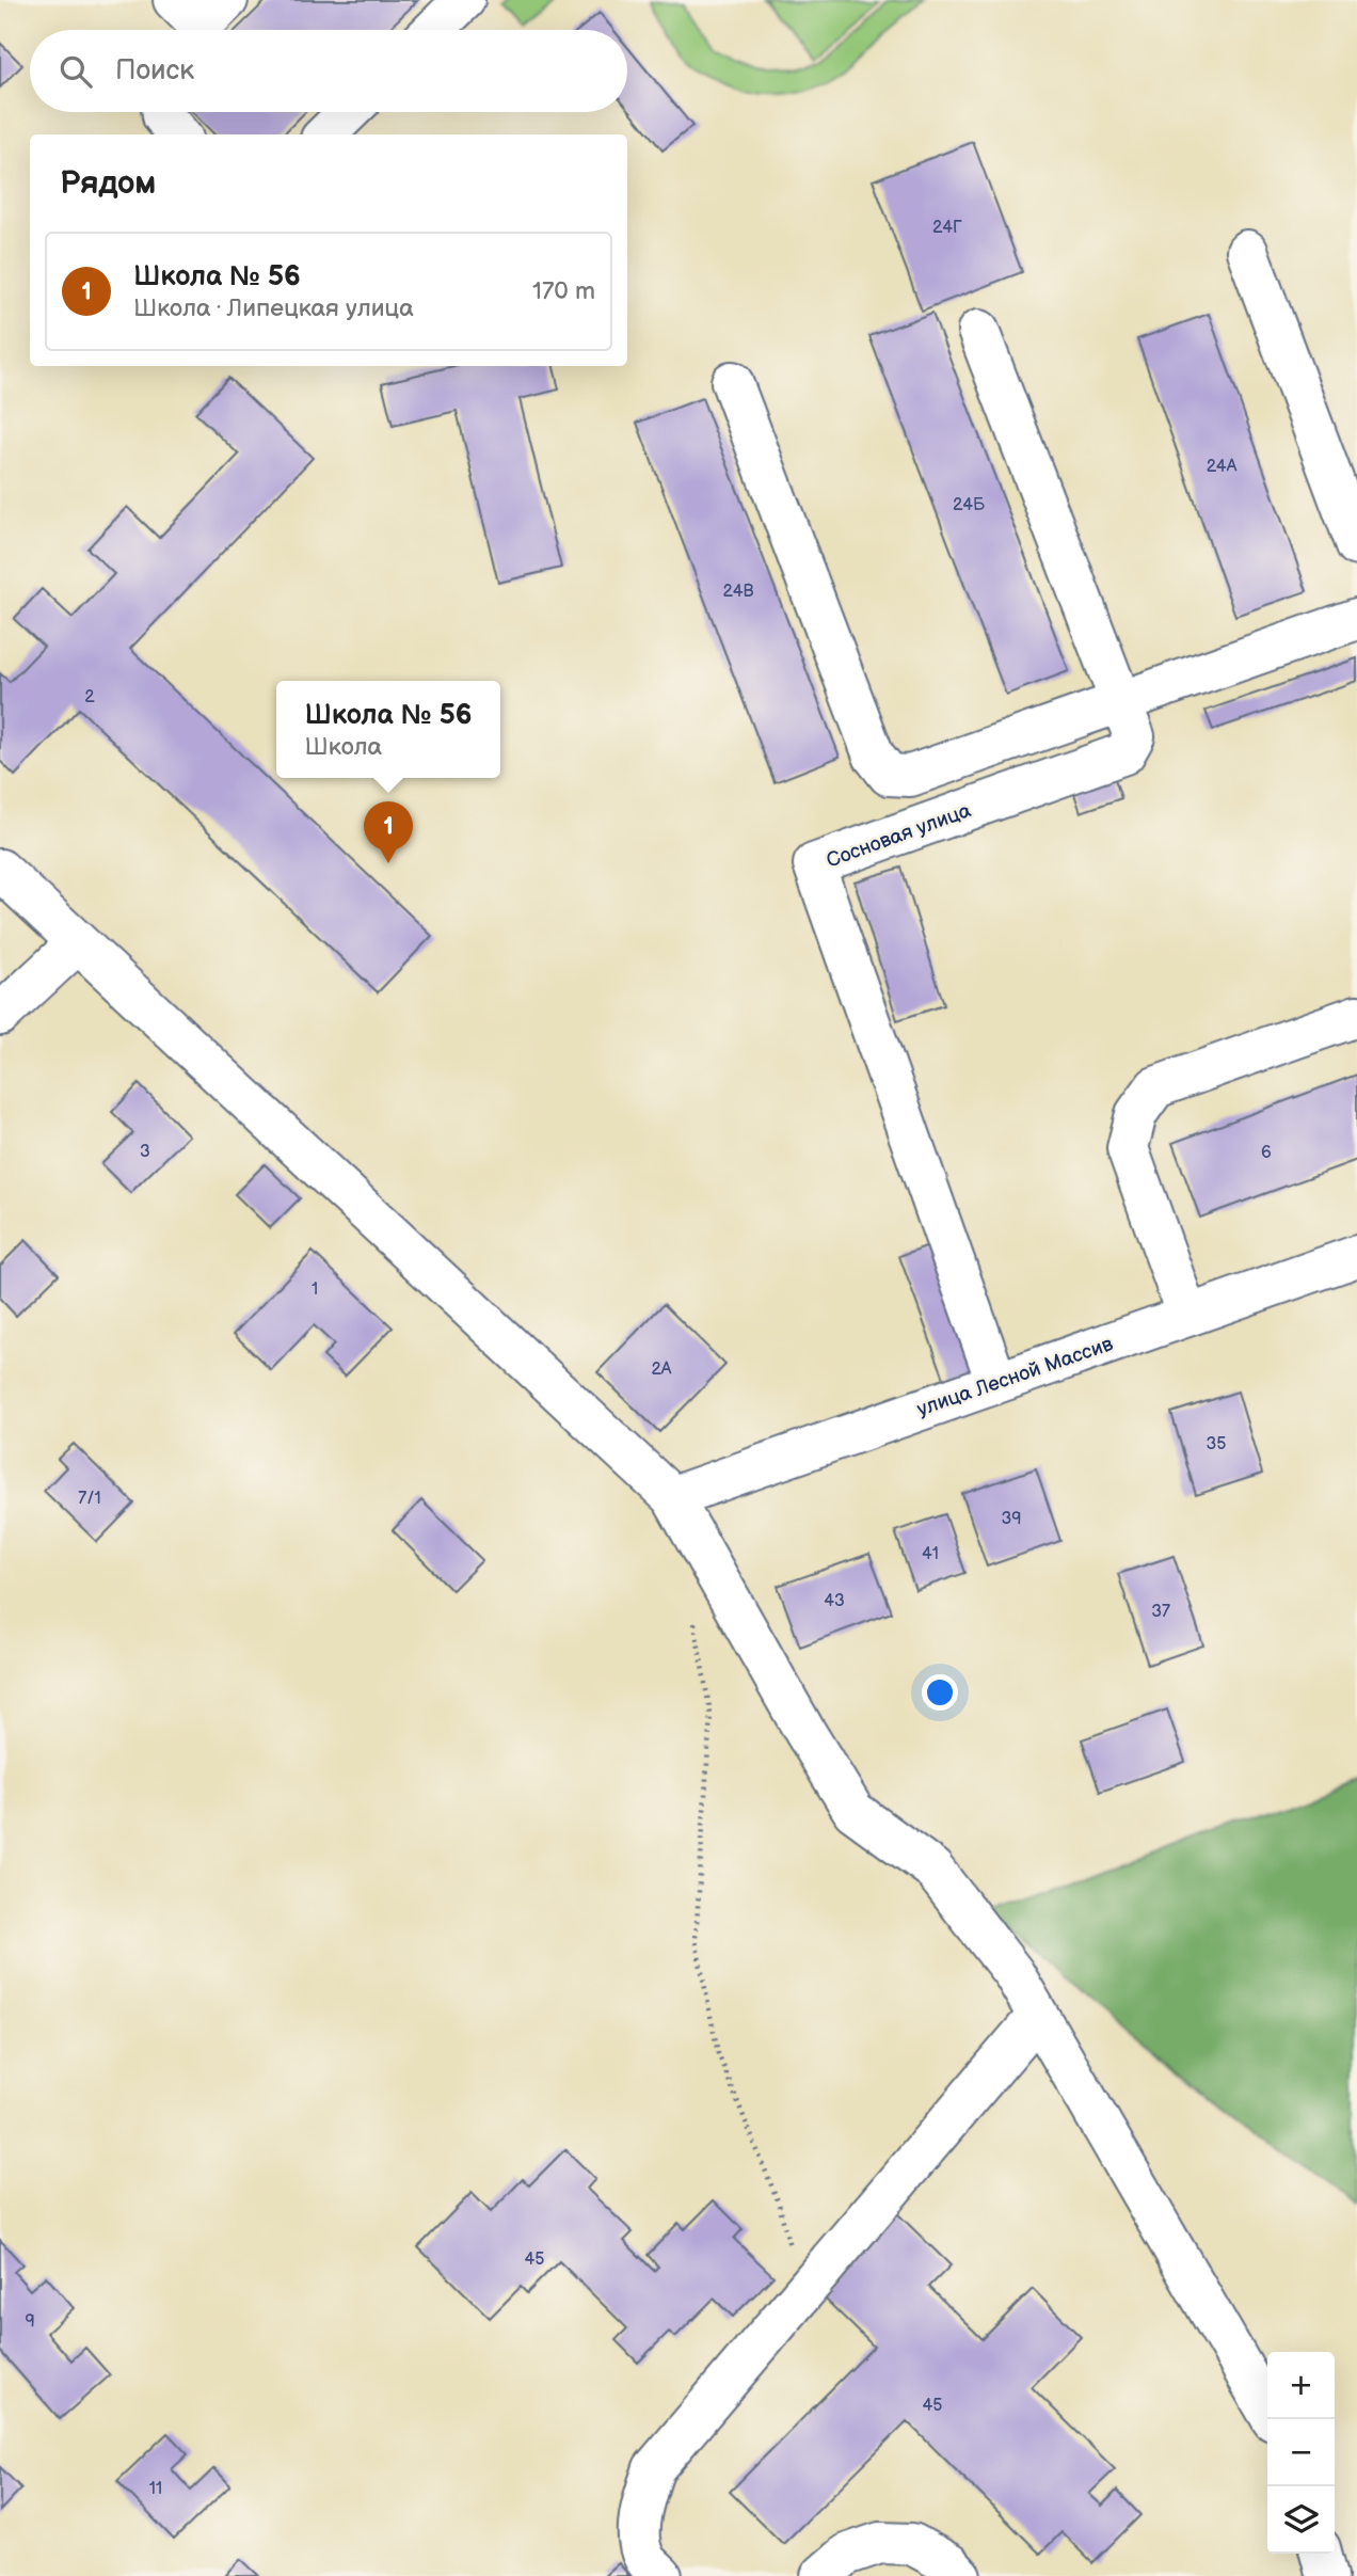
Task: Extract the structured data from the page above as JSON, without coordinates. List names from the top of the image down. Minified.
{"streets":{"street":["Сосновая улица","улица Лесной Массив"]},"crossings":[["Сосновая улица","улица Лесной Массив"]],"house_numbers":["24Г","24А","24Б","24В","2","3","6","1","2А","35","7/1","39","41","43","37","45","9","45","11"],"page":{"search":"Поиск","heading":"Рядом","list":[{"mark":"1","name":"Школа № 56","note":"Школа · Липецкая улица","value":"170 m"}],"popup":["Школа № 56","Школа"],"pins":"1","map_buttons":["+","−"]}}
